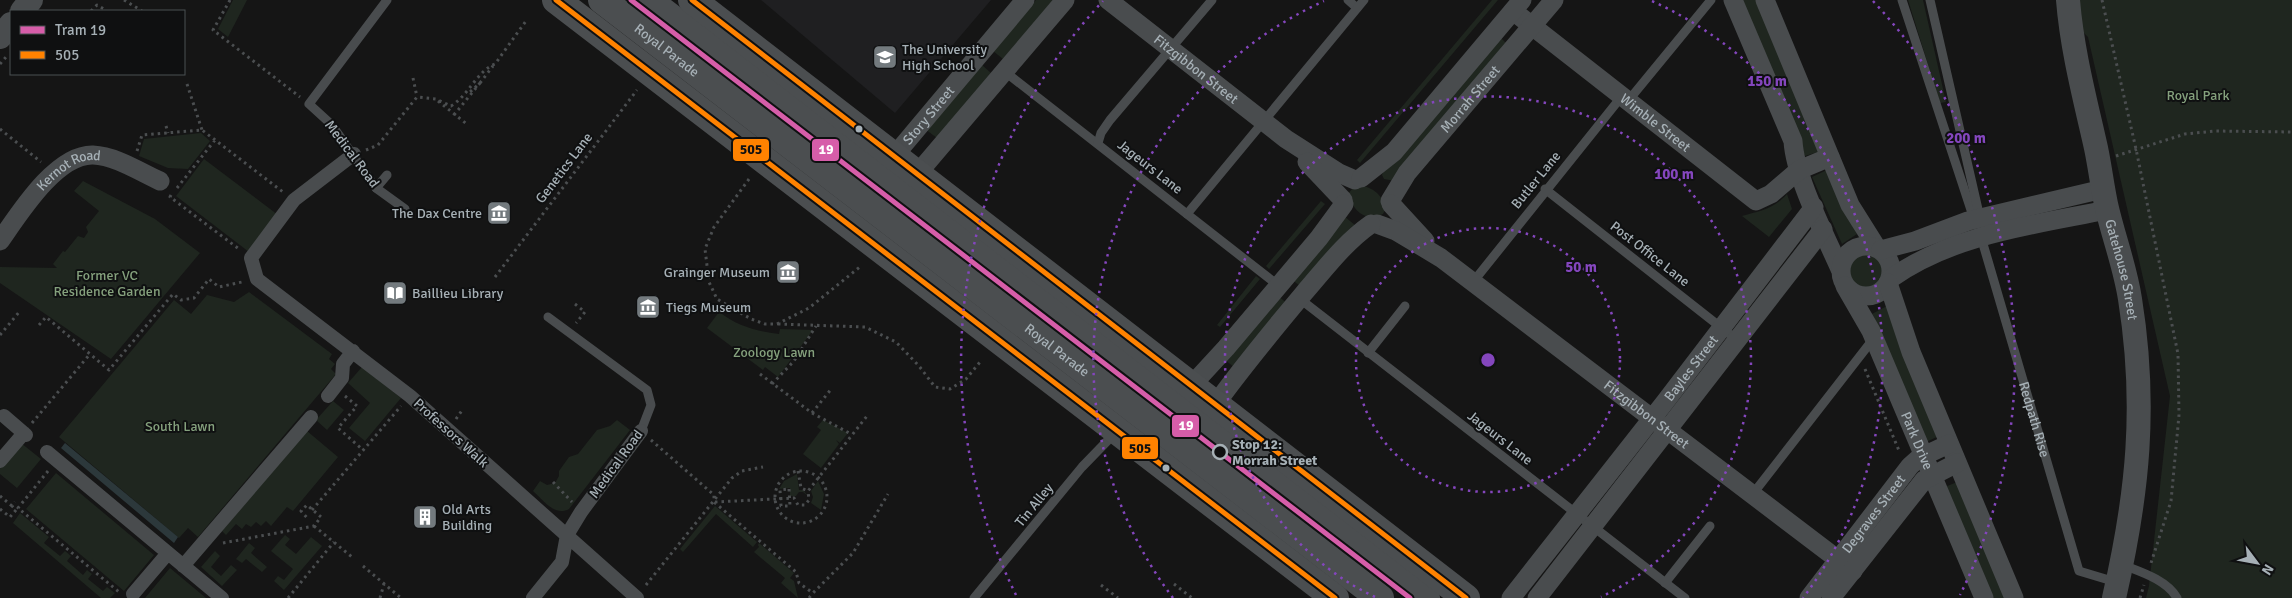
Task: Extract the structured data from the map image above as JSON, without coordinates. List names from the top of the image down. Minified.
{"streets":{"main road":["Royal Parade"],"street":["Fitzgibbon Street","Morrah Street","Story Street","Wimble Street","Medical Road","Kernot Road","Gatehouse Street","Bayles Street","Redpath Rise","Professors Walk","Park Drive","Degraves Street"],"lane":["Jageurs Lane","Butler Lane","Post Office Lane","Tin Alley"],"path":["Genetics Lane"]},"crossings":[["Royal Parade","Story Street"],["Royal Parade","Genetics Lane"],["Royal Parade","Tin Alley"],["Fitzgibbon Street","Morrah Street"],["Fitzgibbon Street","Butler Lane"],["Fitzgibbon Street","Bayles Street"],["Fitzgibbon Street","Degraves Street"],["Morrah Street","Wimble Street"],["Story Street","Jageurs Lane"],["Wimble Street","Butler Lane"],["Wimble Street","Park Drive"],["Medical Road","Professors Walk"],["Jageurs Lane","Bayles Street"],["Butler Lane","Post Office Lane"],["Post Office Lane","Bayles Street"],["Gatehouse Street","Redpath Rise"],["Bayles Street","Park Drive"],["Park Drive","Degraves Street"]],"parks":["Royal Park","Former VC Residence Garden","Zoology Lawn","South Lawn"],"places":{"school or university":["The University High School"],"museum":["The Dax Centre","Grainger Museum","Tiegs Museum"],"library":["Baillieu Library"],"other":["Stop 12: Morrah Street"],"building":["Old Arts Building"]},"lines":["tram line 19","transit line 505"],"legend":["Tram 19","505"],"north":"bottom right","rings":["150 m","200 m","100 m","50 m"]}
